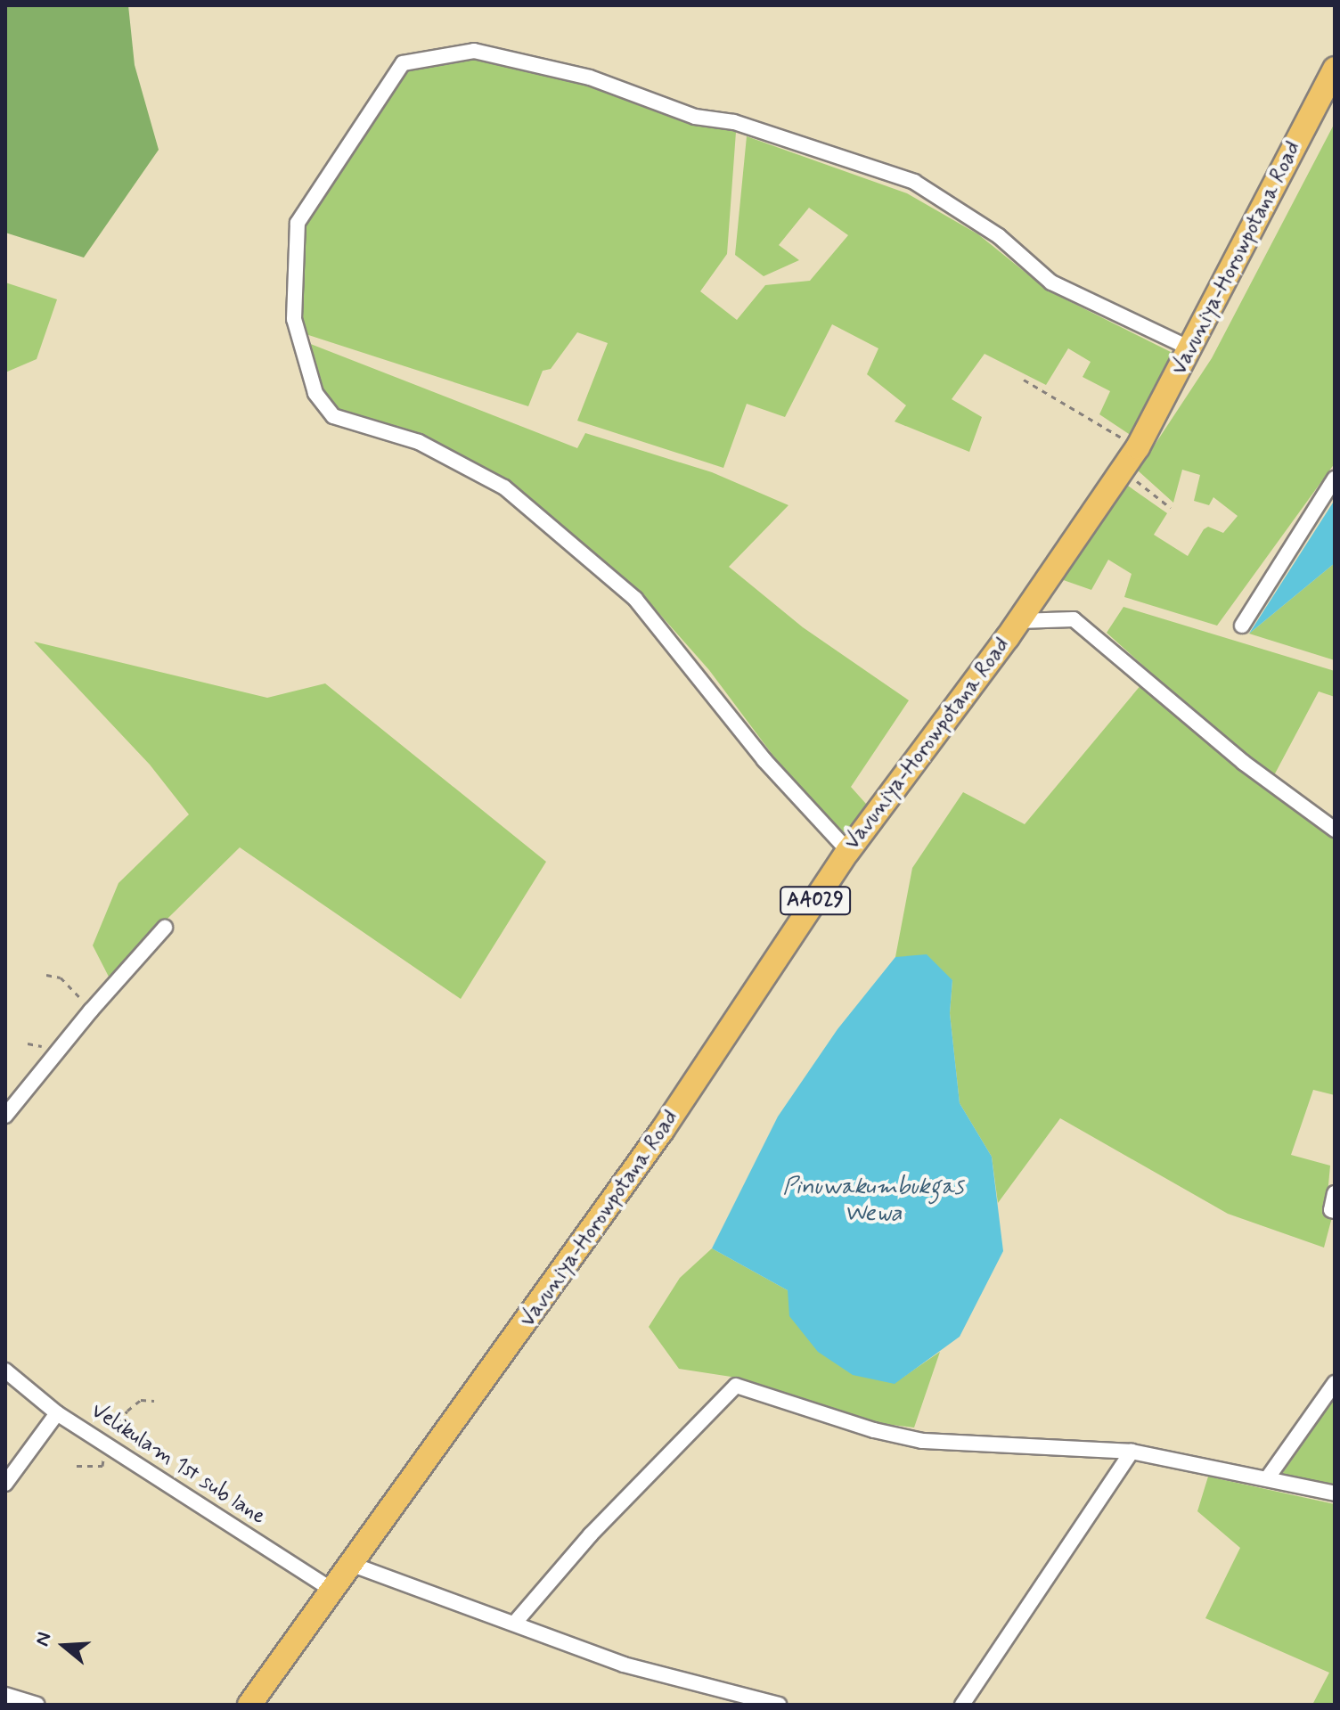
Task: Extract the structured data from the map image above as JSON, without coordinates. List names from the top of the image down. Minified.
{"streets":{"highway":["Vavuniya-Horowpotana Road","AA029"],"street":["Velikulam 1st sub lane"]},"crossings":[["Vavuniya-Horowpotana Road","Velikulam 1st sub lane"]],"water":["Pinuwakumbukgas Wewa"],"north":"left"}
